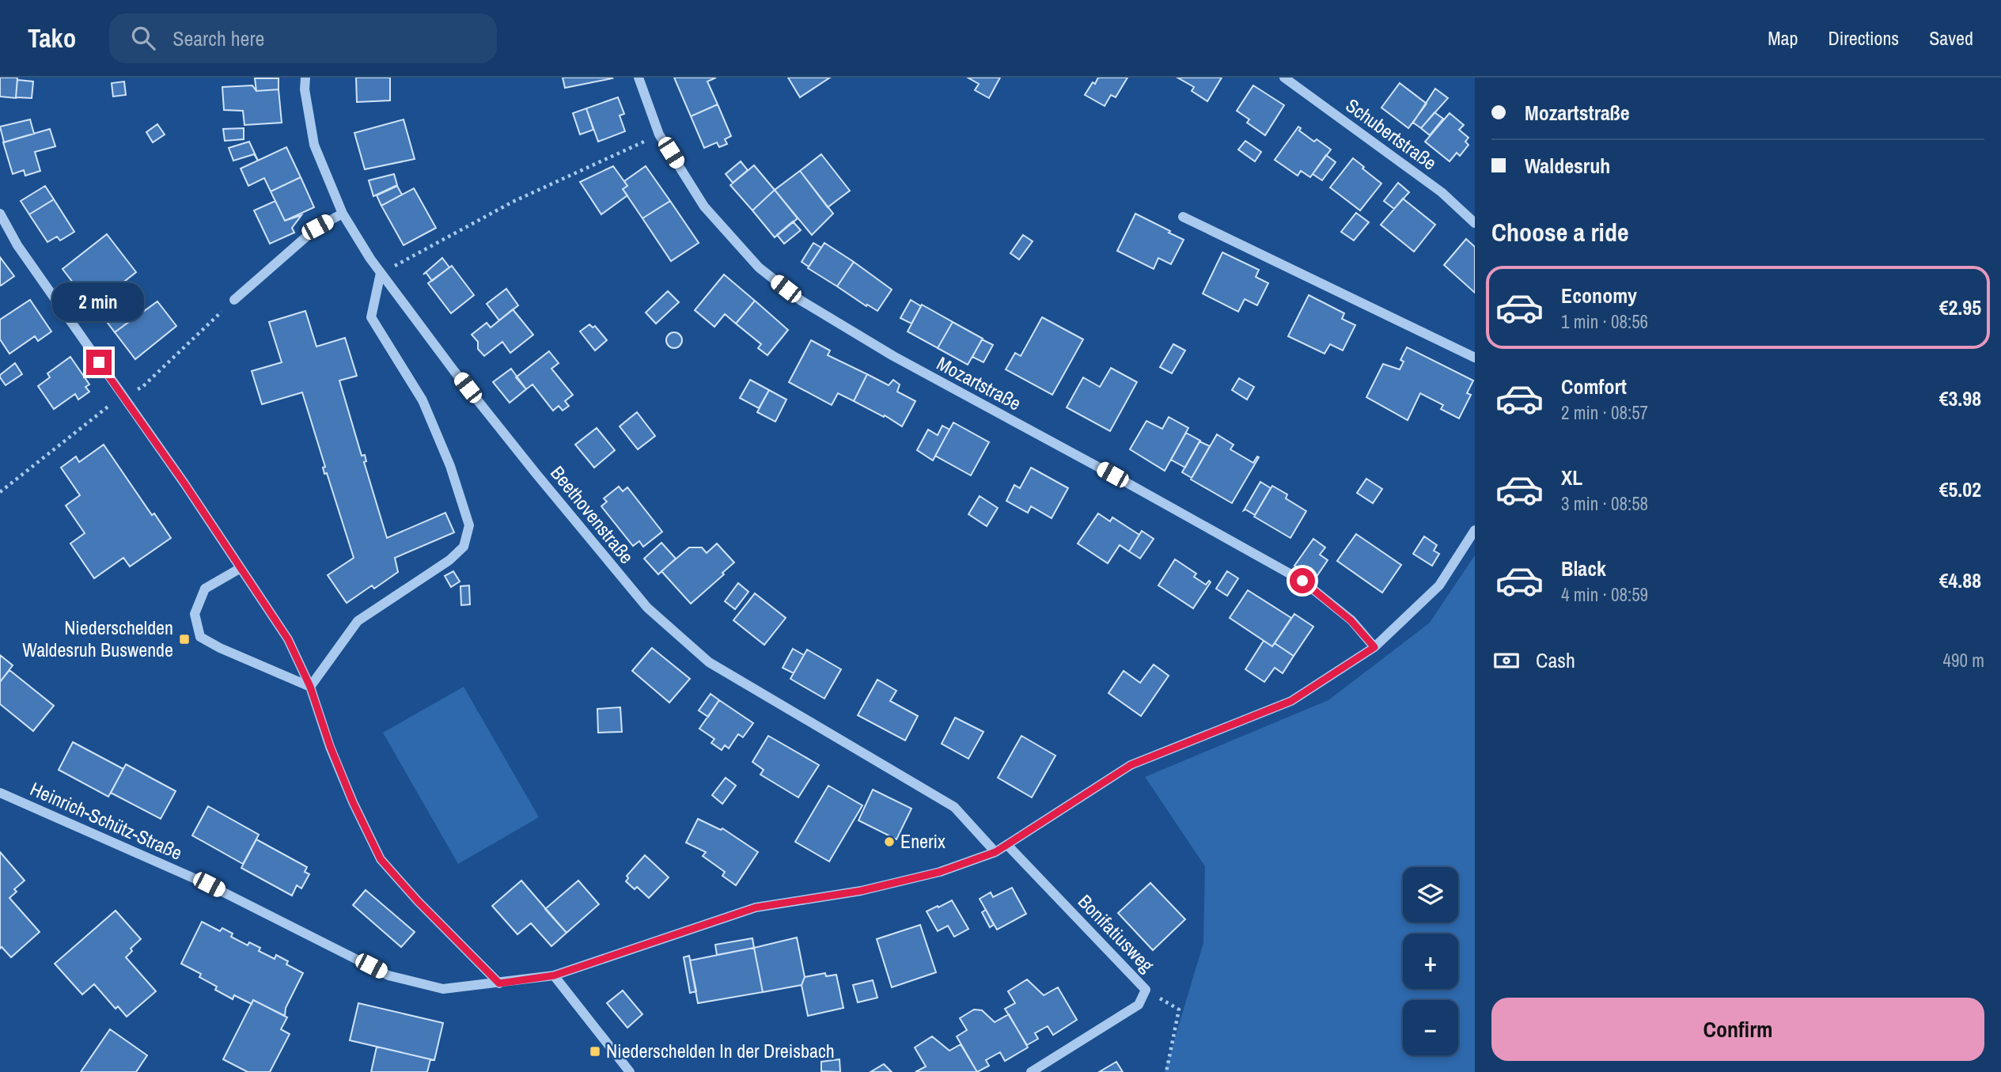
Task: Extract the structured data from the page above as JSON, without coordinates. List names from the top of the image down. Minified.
{"streets":{"street":["Schubertstraße","Mozartstraße","Beethovenstraße","Heinrich-Schütz-Straße","Bonifatiusweg"]},"crossings":[["Mozartstraße","Heinrich-Schütz-Straße"],["Beethovenstraße","Heinrich-Schütz-Straße"],["Heinrich-Schütz-Straße","Bonifatiusweg"]],"places":{"transit":["Niederschelden Waldesruh Buswende","Niederschelden In der Dreisbach"],"other":["Enerix"]},"page":{"header":"Tako","search":"Search here","nav":["Map","Directions","Saved"],"banner":["Mozartstraße","Waldesruh"],"heading":"Choose a ride","list":[{"name":"Economy","note":"1 min · 08:56","value":"€2.95"},{"name":"Comfort","note":"2 min · 08:57","value":"€3.98"},{"name":"XL","note":"3 min · 08:58","value":"€5.02"},{"name":"Black","note":"4 min · 08:59","value":"€4.88"}],"bubble":"2 min","pay":["Cash","490 m"],"map_buttons":["+","−"],"buttons":"Confirm"}}
